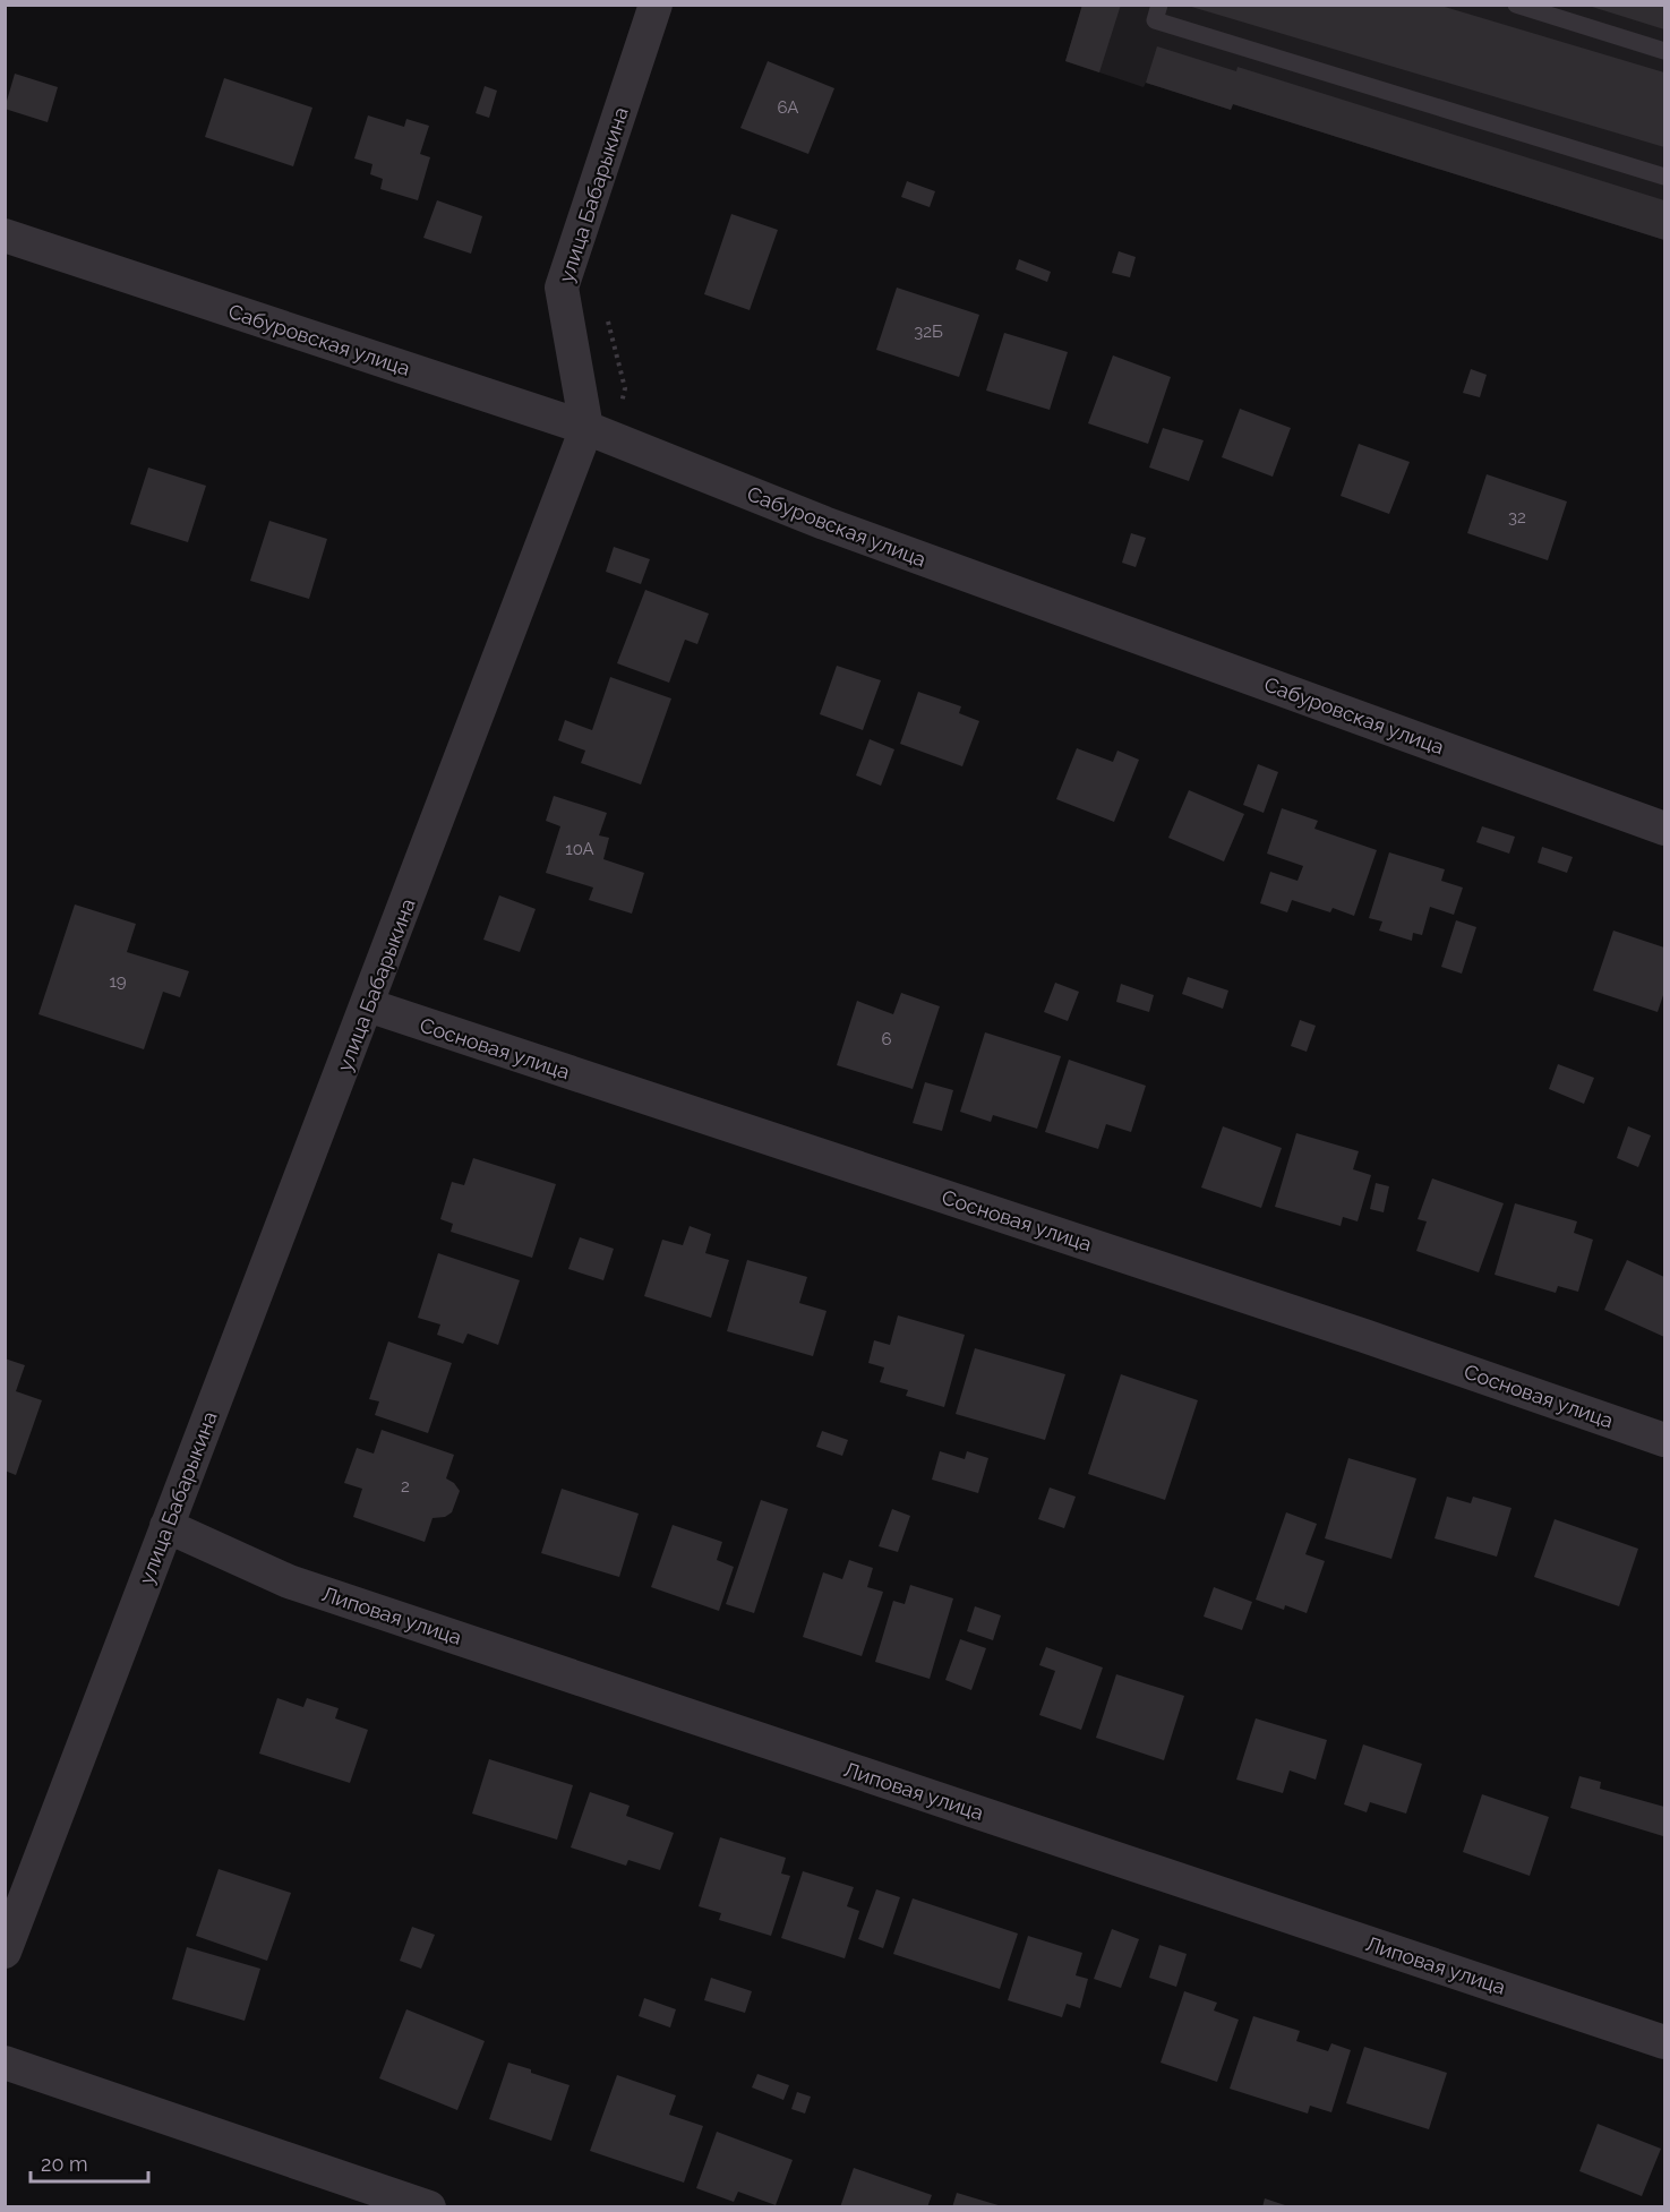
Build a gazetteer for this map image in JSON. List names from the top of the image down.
{
  "streets": {
    "street": [
      "улица Бабарыкина",
      "Сабуровская улица",
      "Сосновая улица",
      "Липовая улица"
    ]
  },
  "crossings": [
    ["улица Бабарыкина", "Сабуровская улица"],
    ["улица Бабарыкина", "Сосновая улица"],
    ["улица Бабарыкина", "Липовая улица"]
  ],
  "house_numbers": [
    "6А",
    "32Б",
    "32",
    "10А",
    "19",
    "6",
    "2"
  ],
  "scale_bar": "20 m"
}
